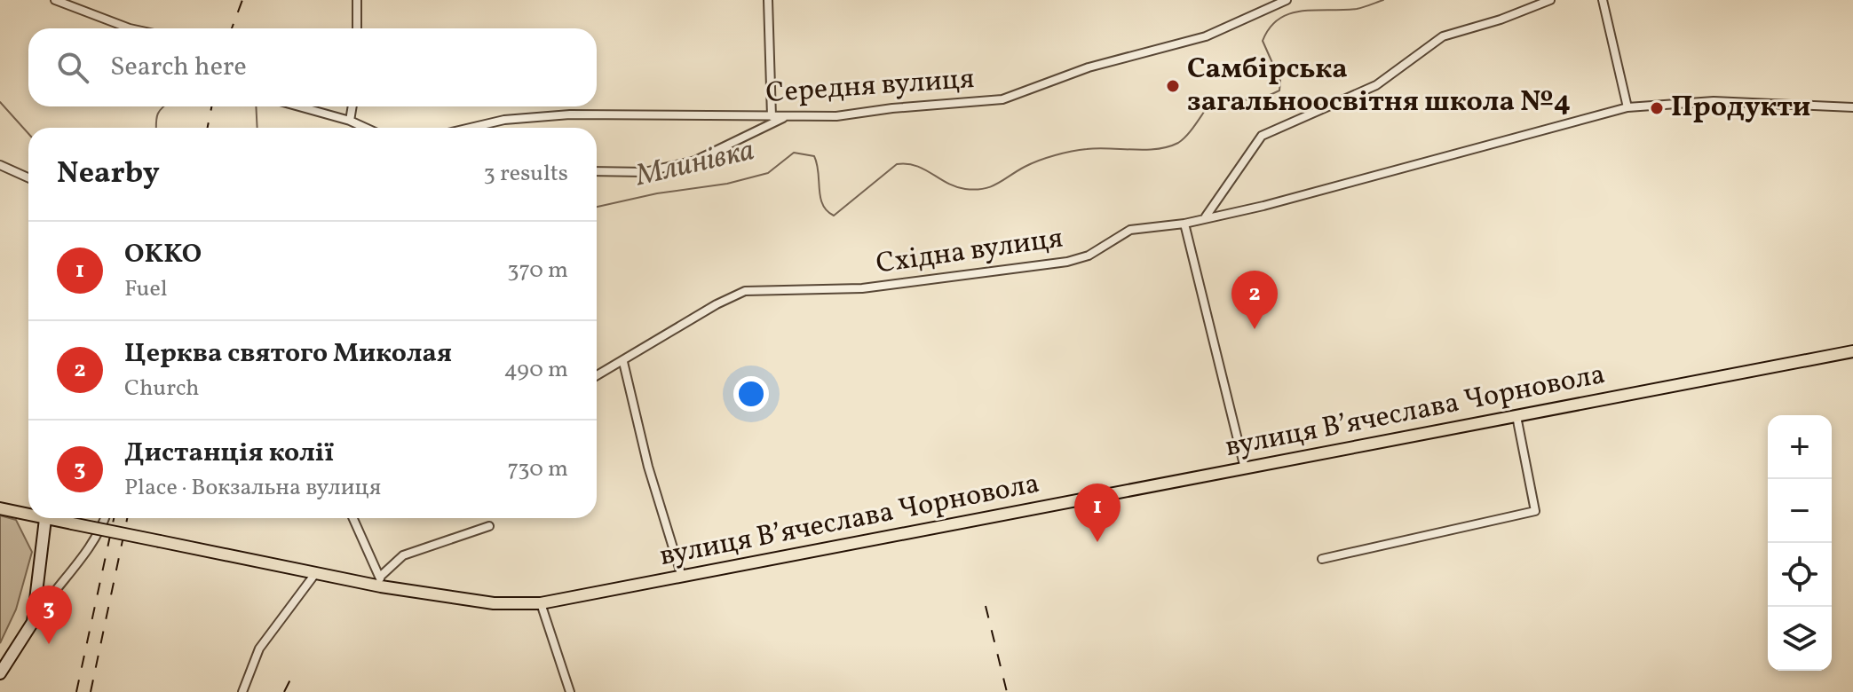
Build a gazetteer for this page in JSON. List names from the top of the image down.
{
  "streets": {
    "main road": ["вулиця Вʼячеслава Чорновола"],
    "street": ["Середня вулиця", "Східна вулиця"]
  },
  "water": ["Млинівка"],
  "places": ["Самбірська загальноосвітня школа №4", "Продукти"],
  "page": {
    "search": "Search here",
    "heading": ["Nearby", "3 results"],
    "list": [
      {
        "mark": "1",
        "name": "OKKO",
        "note": "Fuel",
        "value": "370 m"
      },
      {
        "mark": "2",
        "name": "Церква святого Миколая",
        "note": "Church",
        "value": "490 m"
      },
      {
        "mark": "3",
        "name": "Дистанція колії",
        "note": "Place · Вокзальна вулиця",
        "value": "730 m"
      }
    ],
    "pins": ["2", "1", "3"],
    "map_buttons": ["+", "−"]
  }
}
